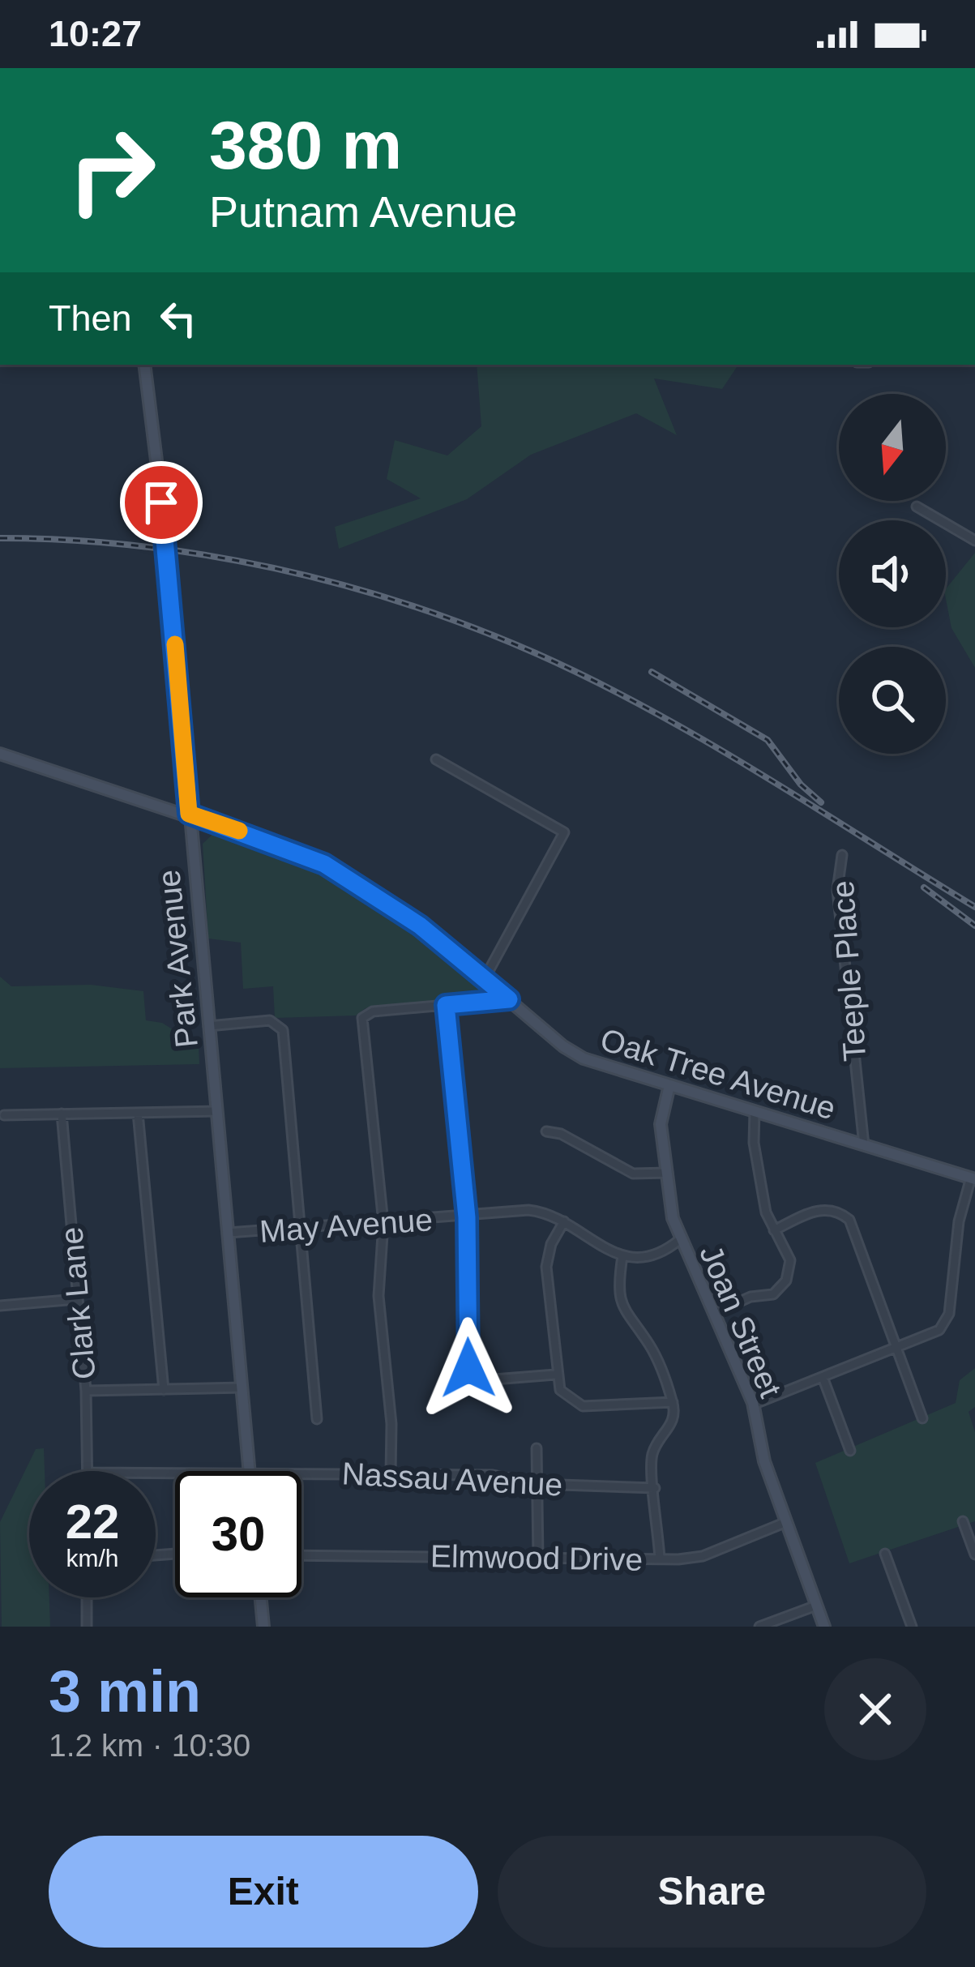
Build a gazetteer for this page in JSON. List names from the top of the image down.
{
  "streets": {
    "street": [
      "Park Avenue",
      "Teeple Place",
      "Oak Tree Avenue",
      "May Avenue",
      "Clark Lane",
      "Joan Street",
      "Nassau Avenue",
      "Elmwood Drive"
    ]
  },
  "crossings": [
    ["Park Avenue", "Oak Tree Avenue"],
    ["Park Avenue", "May Avenue"],
    ["Teeple Place", "Oak Tree Avenue"],
    ["Oak Tree Avenue", "Joan Street"],
    ["Joan Street", "Elmwood Drive"]
  ],
  "north": "bottom",
  "page": {
    "status": "10:27",
    "turn": ["380 m", "Putnam Avenue"],
    "then": "Then",
    "speed": "22 km/h",
    "limit": "30",
    "heading": ["3 min", "1.2 km · 10:30"],
    "buttons": ["Exit", "Share"]
  }
}
